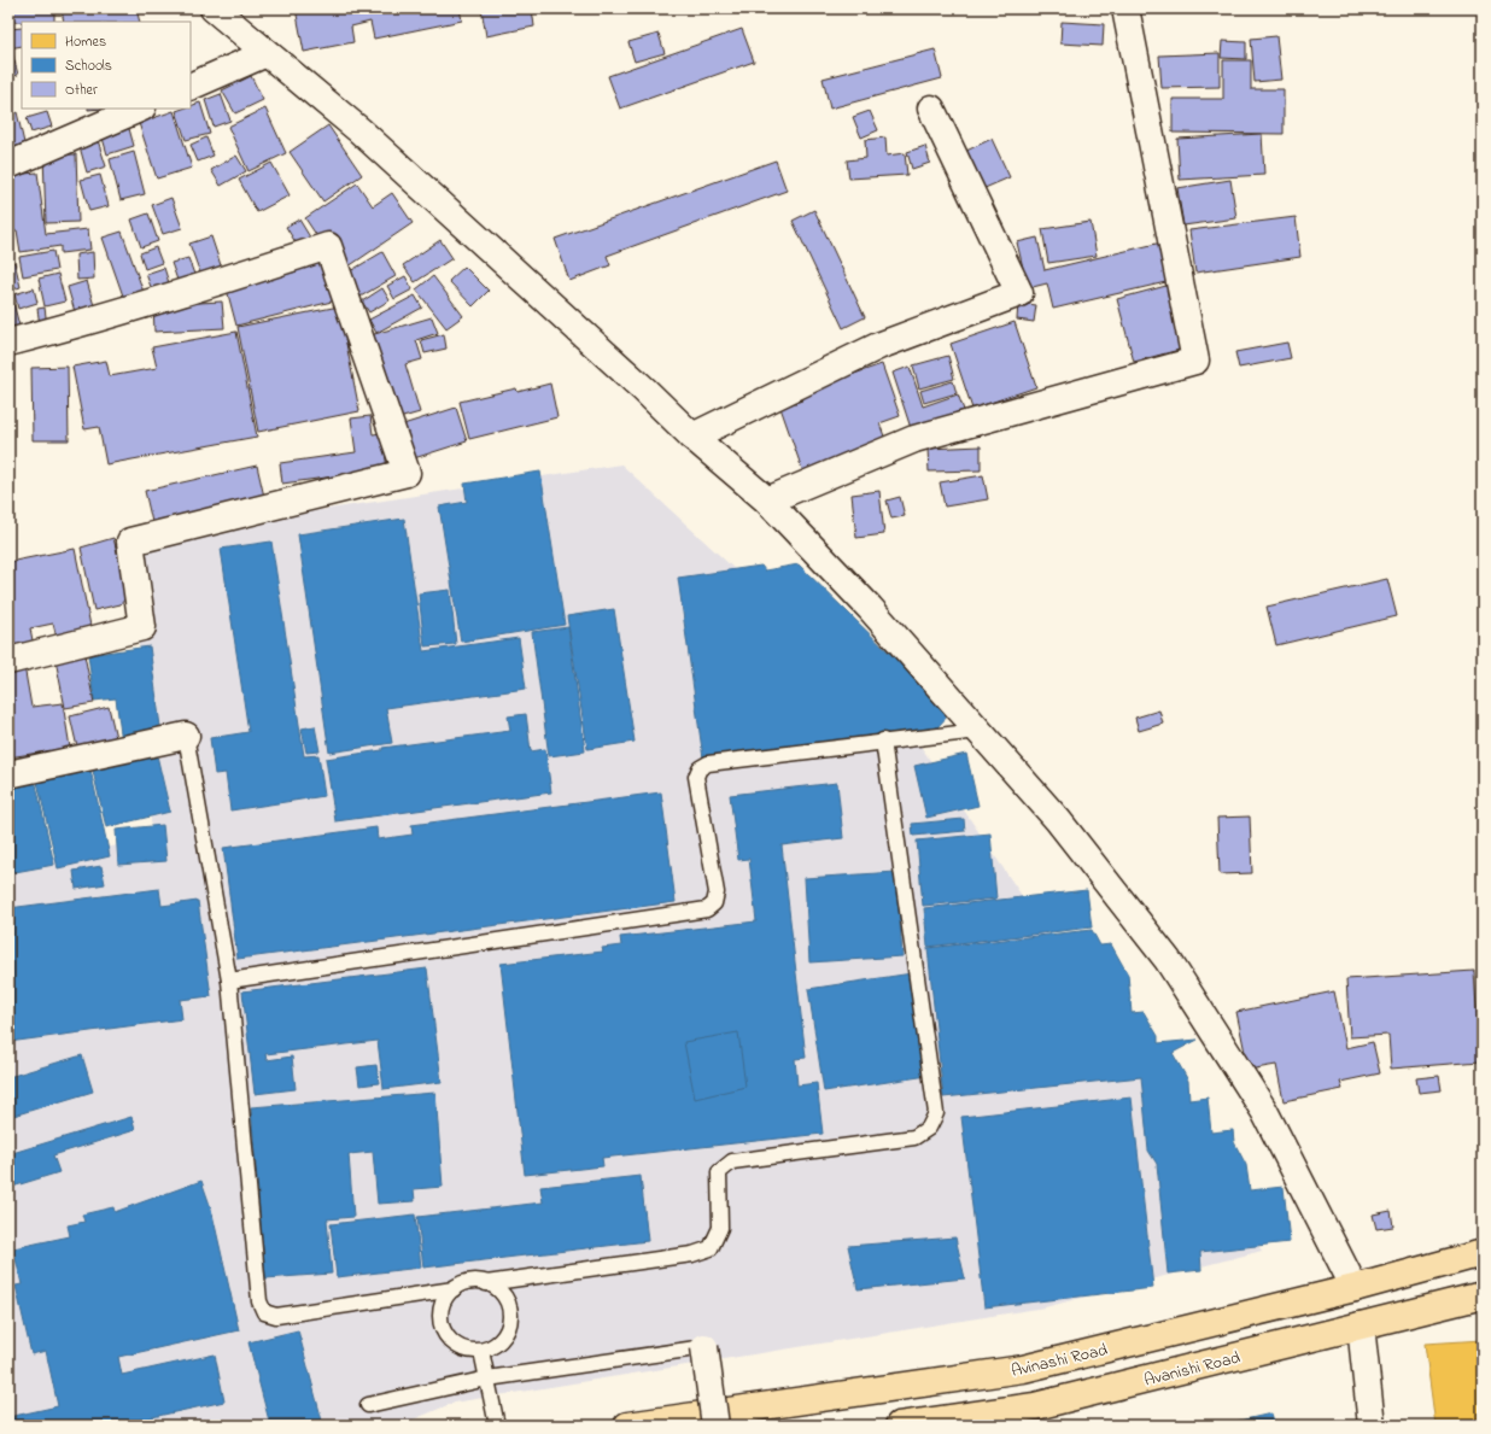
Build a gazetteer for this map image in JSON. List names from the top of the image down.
{
  "streets": {
    "main road": ["Avinashi Road", "Avanishi Road"]
  },
  "legend": ["Homes", "Schools", "Other"]
}
